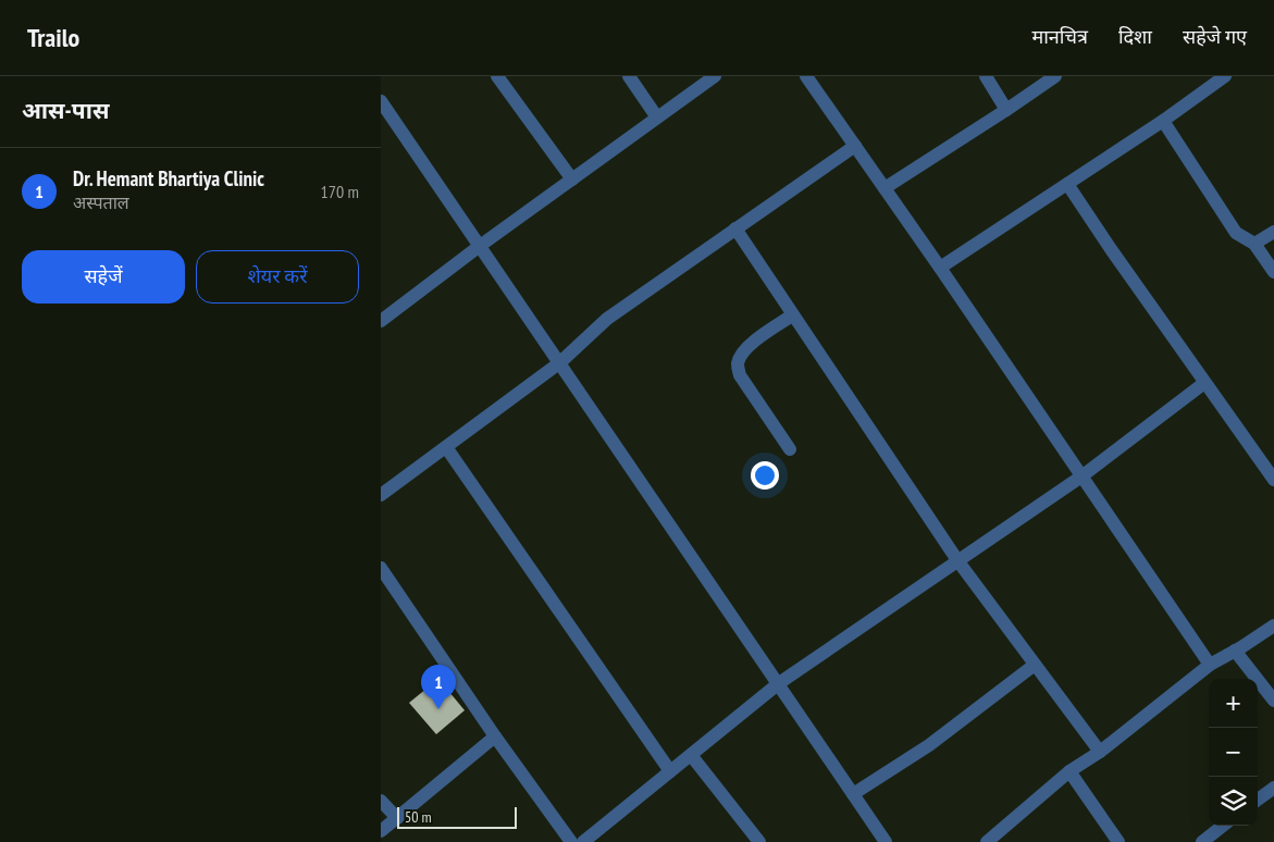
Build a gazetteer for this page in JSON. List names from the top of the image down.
{
  "scale_bar": "50 m",
  "page": {
    "header": "Trailo",
    "nav": ["मानचित्र", "दिशा", "सहेजे गए"],
    "heading": "आस-पास",
    "list": [
      {
        "mark": "1",
        "name": "Dr. Hemant Bhartiya Clinic",
        "note": "अस्पताल",
        "value": "170 m"
      }
    ],
    "buttons": ["सहेजें", "शेयर करें"],
    "pins": "1",
    "map_buttons": ["+", "−"],
    "scale": "50 m"
  }
}
